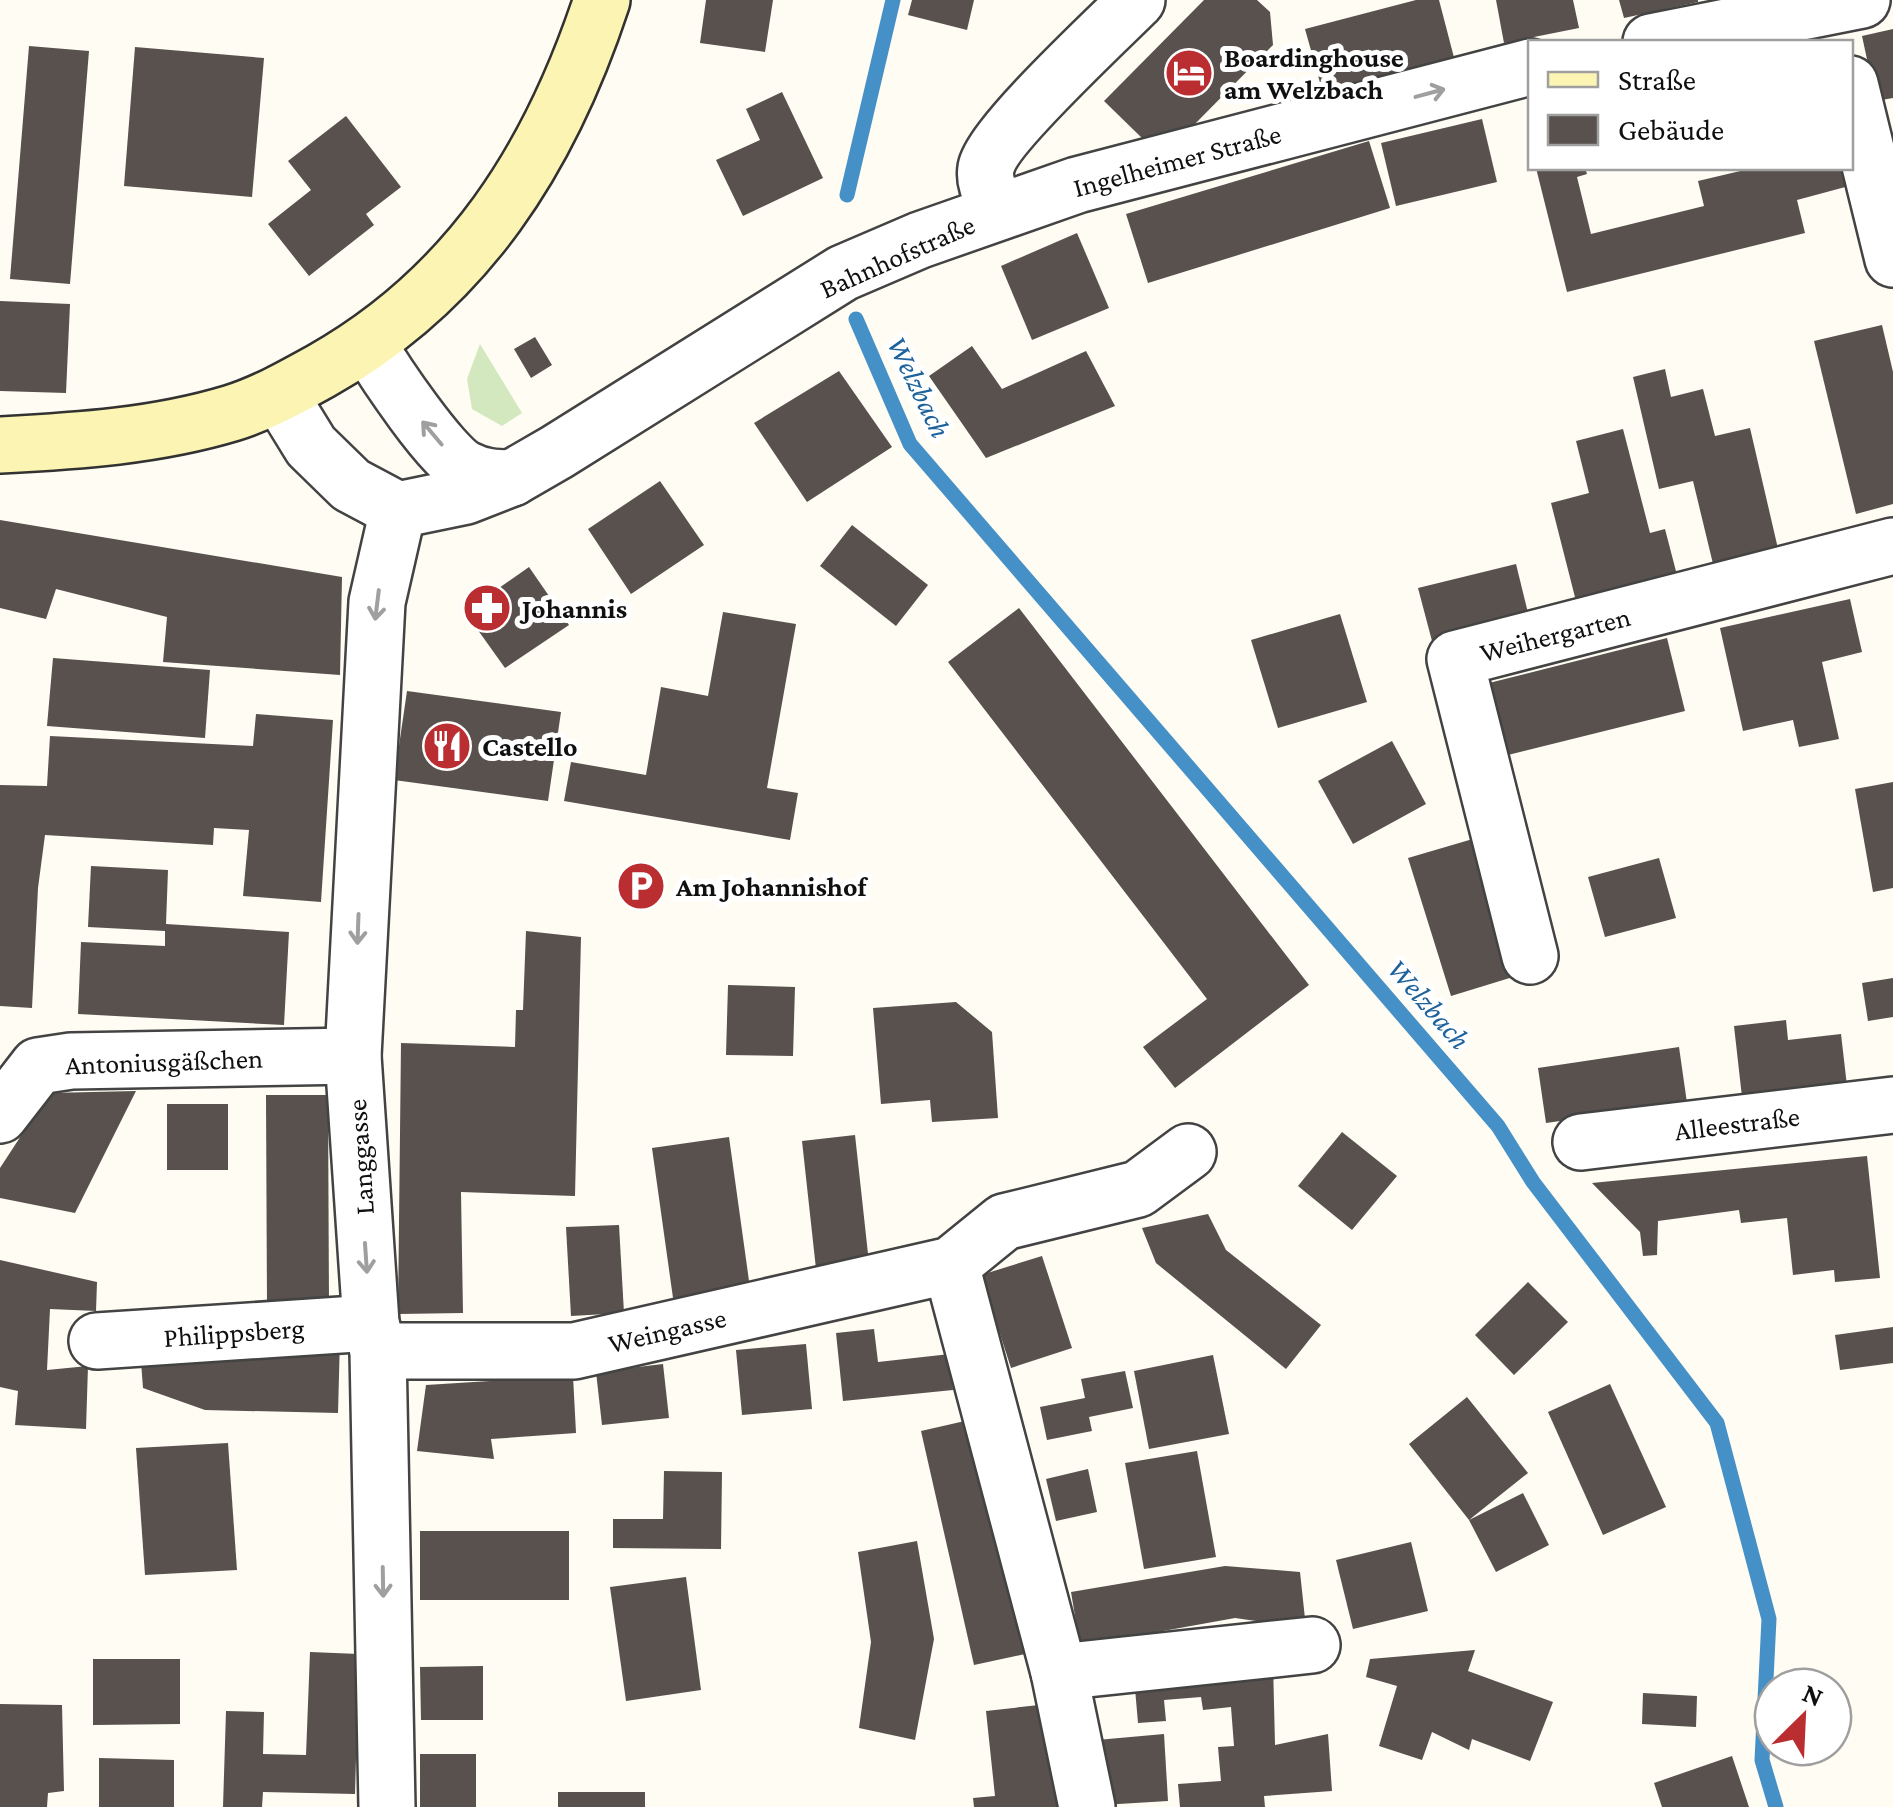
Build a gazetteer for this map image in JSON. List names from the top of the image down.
{
  "streets": {
    "street": [
      "Ingelheimer Straße",
      "Bahnhofstraße",
      "Weihergarten",
      "Antoniusgäßchen",
      "Alleestraße",
      "Langgasse",
      "Weingasse",
      "Philippsberg"
    ]
  },
  "crossings": [
    ["Ingelheimer Straße", "Bahnhofstraße"],
    ["Bahnhofstraße", "Langgasse"],
    ["Antoniusgäßchen", "Langgasse"],
    ["Langgasse", "Weingasse"],
    ["Langgasse", "Philippsberg"],
    ["Weingasse", "Philippsberg"]
  ],
  "one_way": ["Ingelheimer Straße", "Langgasse"],
  "water": ["Welzbach"],
  "places": {
    "hotel": ["Boardinghouse am Welzbach"],
    "pharmacy": ["Johannis"],
    "restaurant": ["Castello"],
    "parking": ["Am Johannishof"]
  },
  "legend": ["Straße", "Gebäude"],
  "north": "top right"
}
